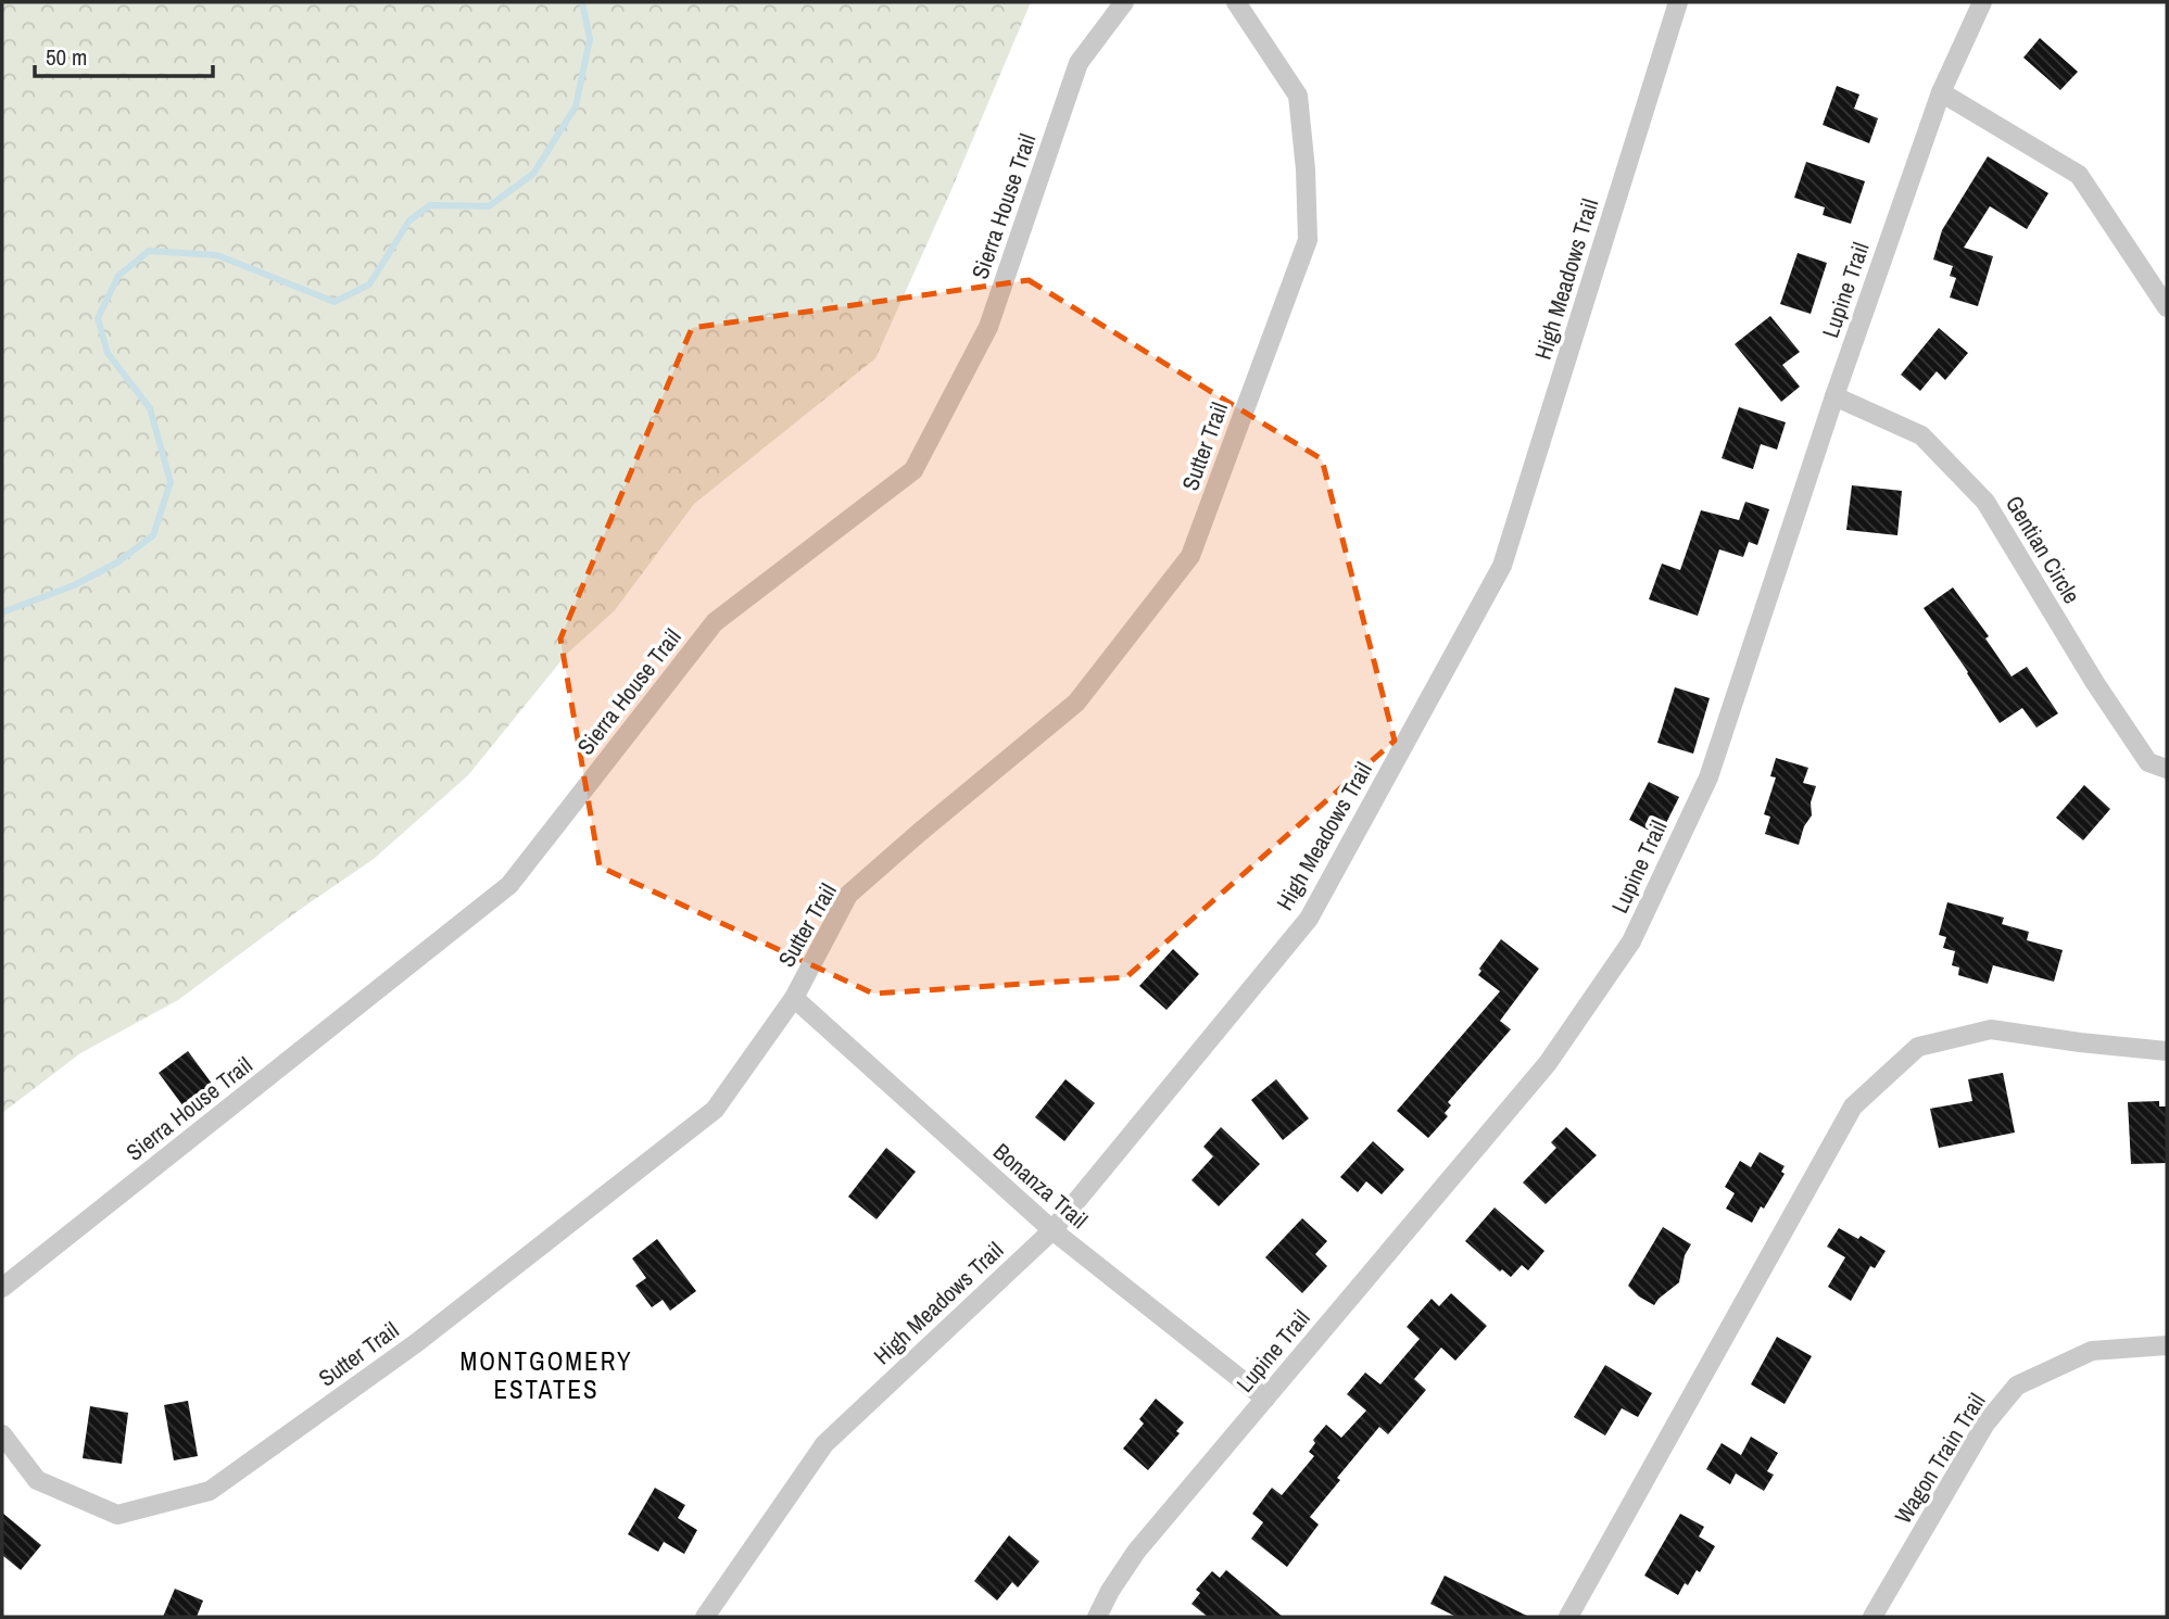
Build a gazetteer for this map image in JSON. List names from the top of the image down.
{
  "streets": {
    "street": [
      "Sierra House Trail",
      "High Meadows Trail",
      "Lupine Trail",
      "Sutter Trail",
      "Gentian Circle",
      "Bonanza Trail",
      "Wagon Train Trail"
    ]
  },
  "crossings": [
    ["High Meadows Trail", "Bonanza Trail"],
    ["Lupine Trail", "Gentian Circle"],
    ["Lupine Trail", "Bonanza Trail"],
    ["Sutter Trail", "Bonanza Trail"]
  ],
  "districts": ["MONTGOMERY ESTATES"],
  "scale_bar": "50 m"
}
